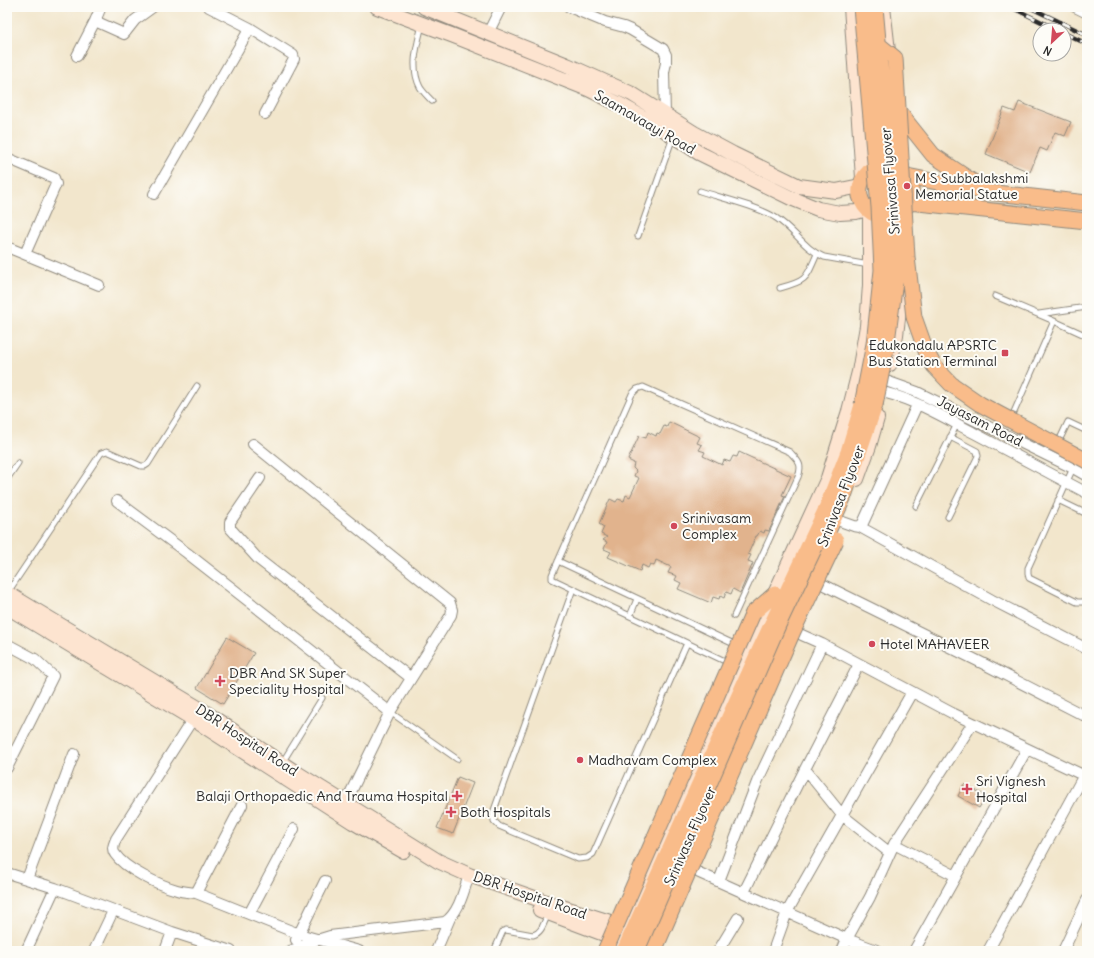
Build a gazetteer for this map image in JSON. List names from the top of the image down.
{
  "streets": {
    "main road": ["Srinivasa Flyover"],
    "street": ["Saamavaayi Road", "Jayasam Road", "DBR Hospital Road"]
  },
  "crossings": [
    ["Srinivasa Flyover", "DBR Hospital Road"]
  ],
  "places": {
    "other": [
      "M S Subbalakshmi Memorial Statue",
      "Srinivasam Complex",
      "Hotel MAHAVEER",
      "Madhavam Complex"
    ],
    "transit": ["Edukondalu APSRTC Bus Station Terminal"],
    "health": [
      "DBR And SK Super Speciality Hospital",
      "Sri Vignesh Hospital",
      "Balaji Orthopaedic And Trauma Hospital",
      "Both Hospitals"
    ]
  },
  "north": "bottom left"
}
